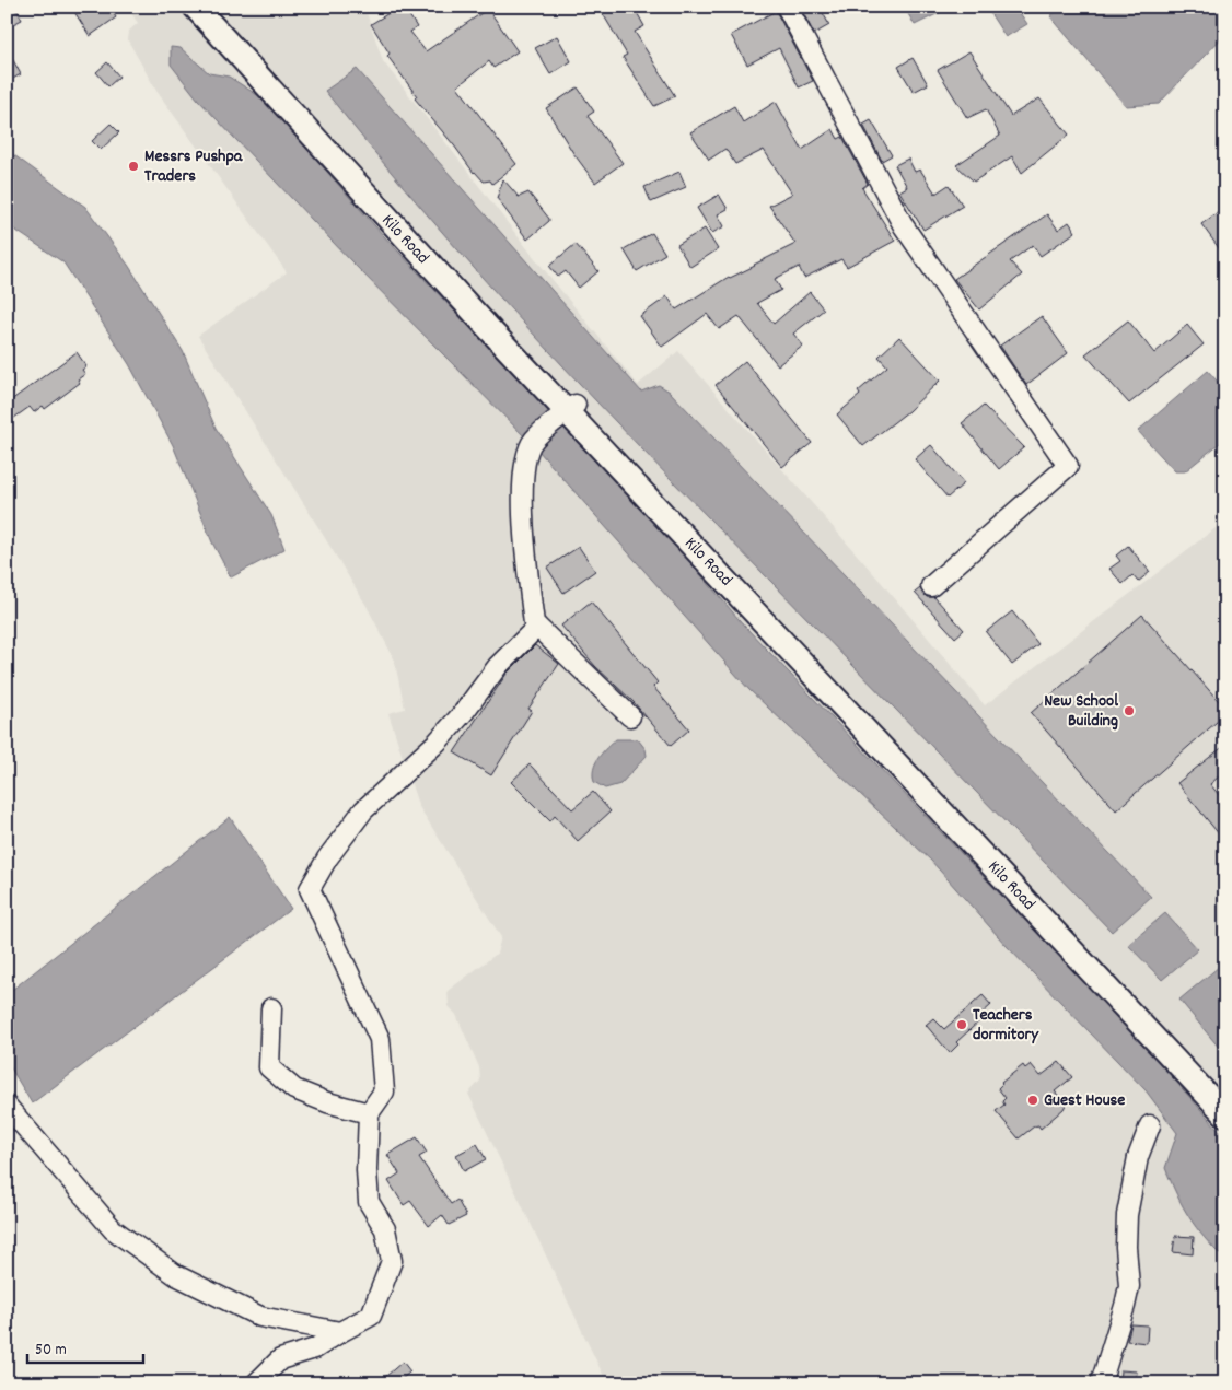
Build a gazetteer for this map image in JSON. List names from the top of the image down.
{
  "streets": {
    "street": ["Kilo Road"]
  },
  "places": [
    "Messrs Pushpa Traders",
    "New School Building",
    "Teachers dormitory",
    "Guest House"
  ],
  "scale_bar": "50 m"
}
